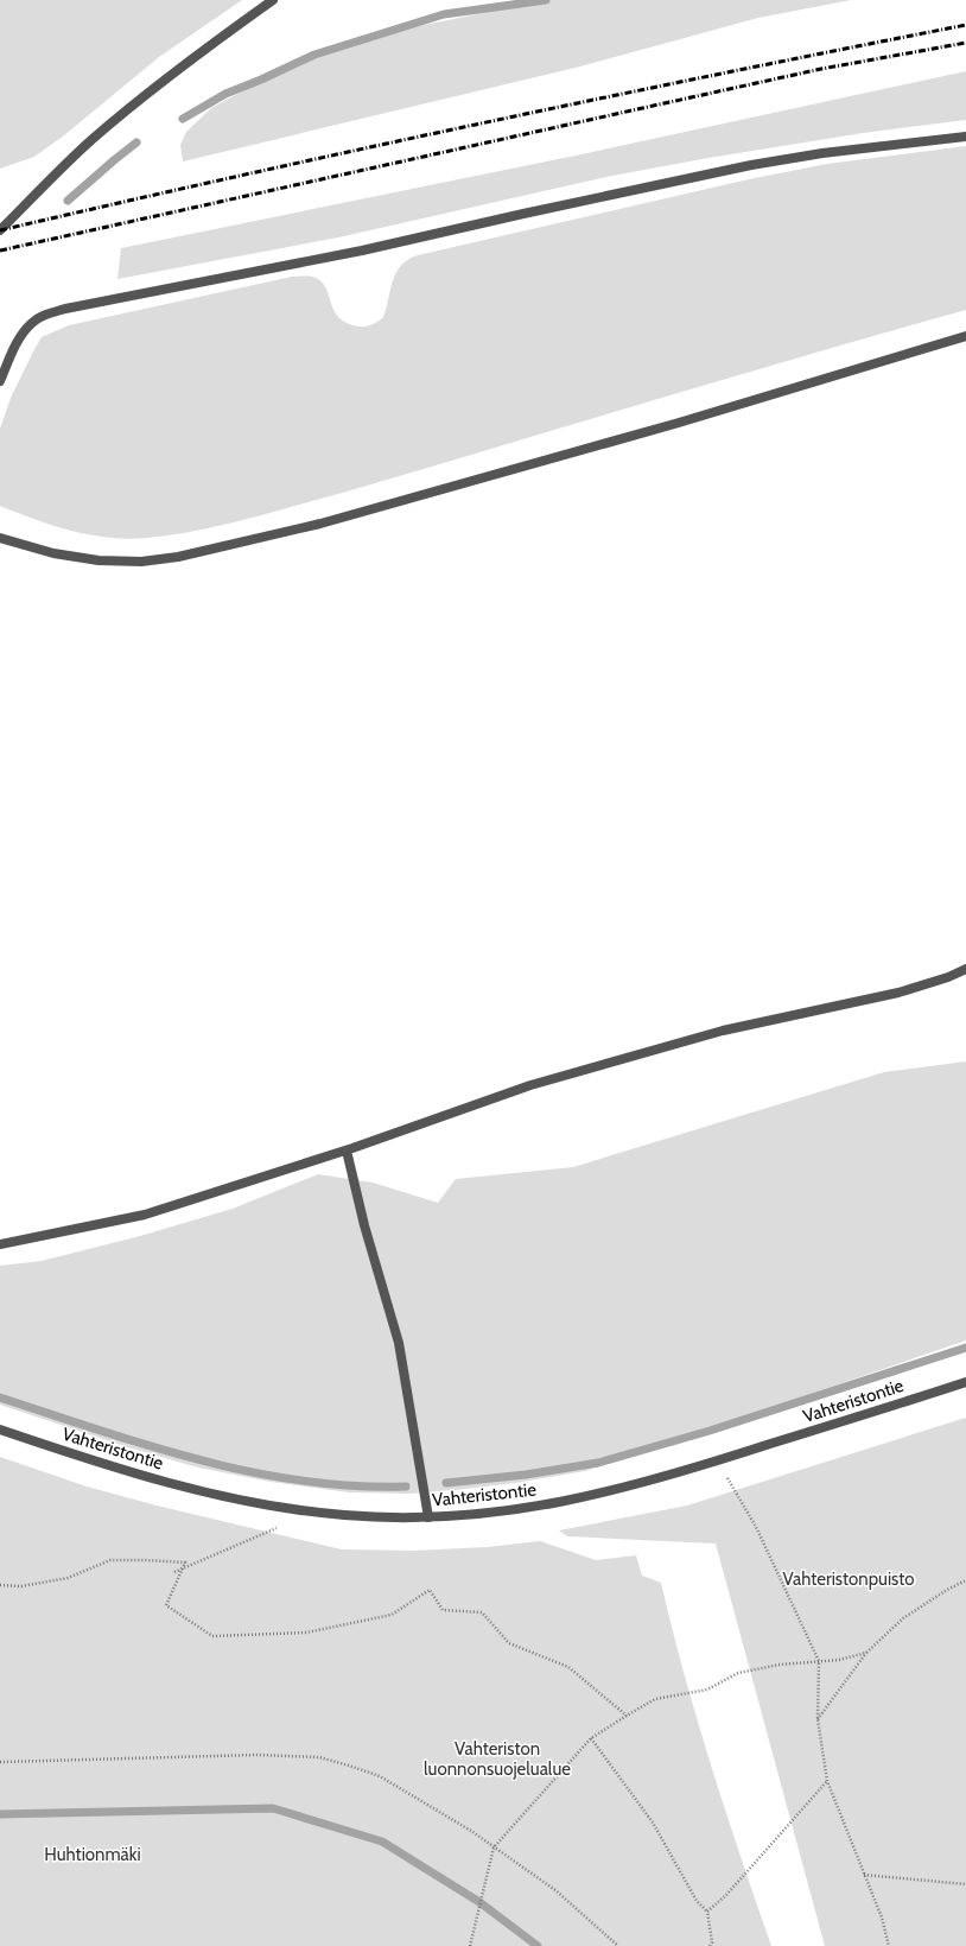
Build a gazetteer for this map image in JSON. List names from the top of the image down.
{
  "streets": {
    "street": ["Vahteristontie"]
  },
  "parks": ["Vahteristonpuisto", "Vahteriston luonnonsuojelualue", "Huhtionmäki"]
}
